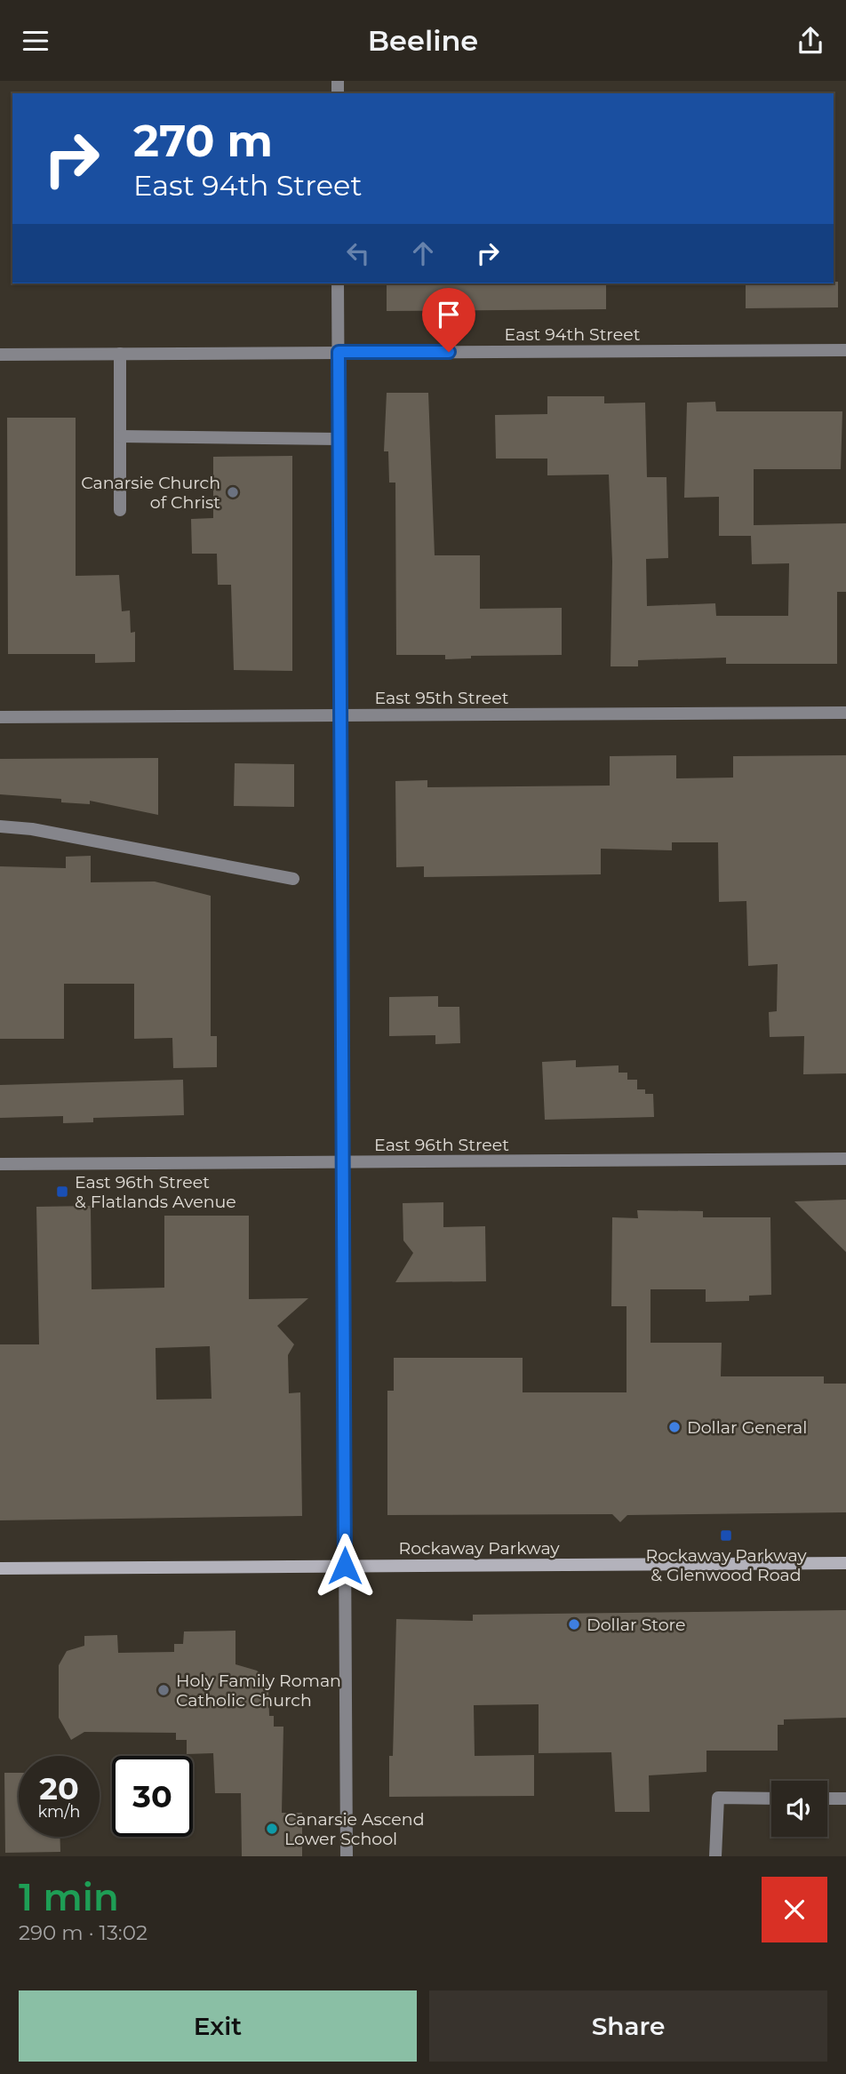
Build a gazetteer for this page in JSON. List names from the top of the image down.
{
  "streets": {
    "street": [
      "East 94th Street",
      "East 95th Street",
      "East 96th Street",
      "Rockaway Parkway"
    ]
  },
  "places": {
    "other": [
      "Canarsie Church of Christ",
      "Dollar General",
      "Dollar Store",
      "Holy Family Roman Catholic Church",
      "Canarsie Ascend Lower School"
    ],
    "transit": ["East 96th Street & Flatlands Avenue", "Rockaway Parkway & Glenwood Road"]
  },
  "page": {
    "header": "Beeline",
    "turn": ["270 m", "East 94th Street"],
    "speed": "20 km/h",
    "limit": "30",
    "heading": ["1 min", "290 m · 13:02"],
    "buttons": ["Exit", "Share"]
  }
}
